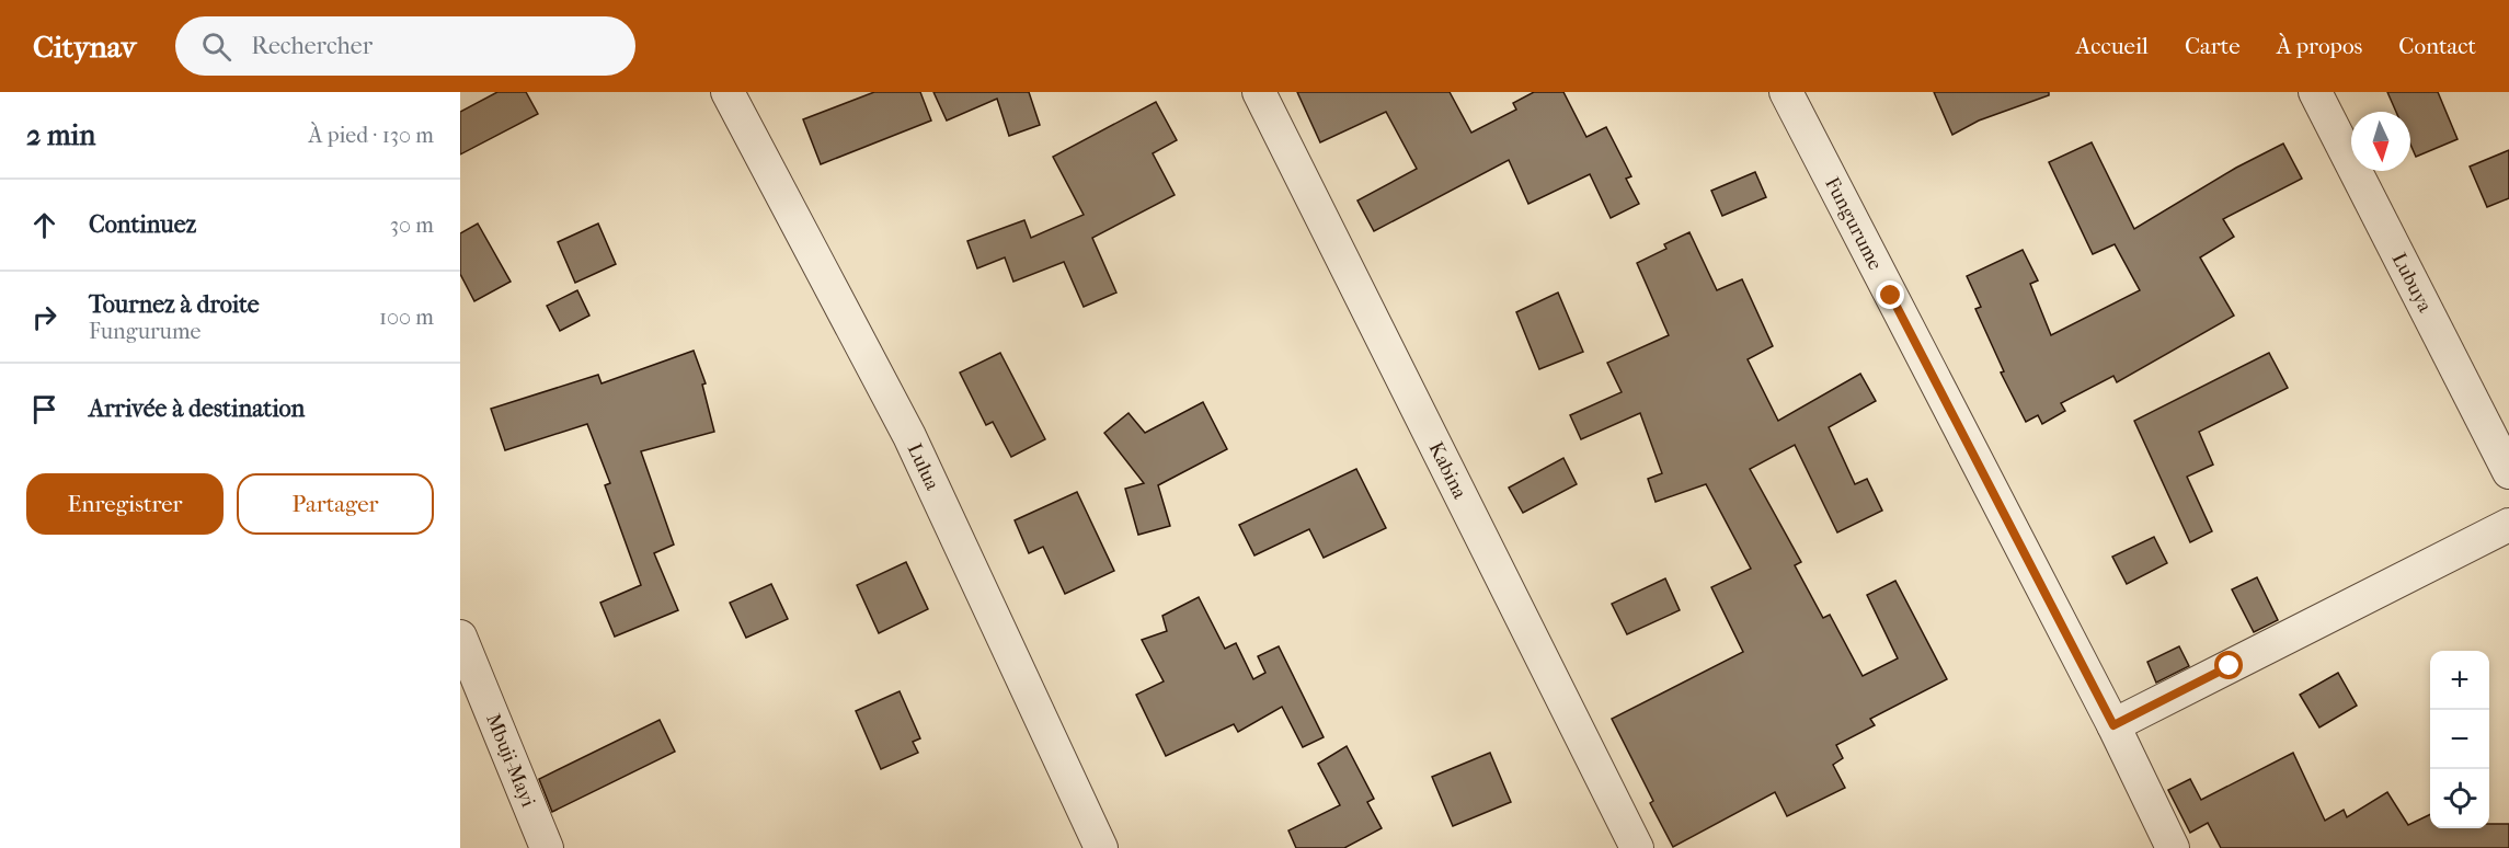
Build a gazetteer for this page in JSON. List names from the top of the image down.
{
  "streets": {
    "street": [
      "Fungurume",
      "Lubuya",
      "Lulua",
      "Kabina",
      "Mbuji-Mayi"
    ]
  },
  "north": "bottom",
  "page": {
    "header": "Citynav",
    "search": "Rechercher",
    "nav": [
      "Accueil",
      "Carte",
      "À propos",
      "Contact"
    ],
    "heading": ["2 min", "À pied · 130 m"],
    "list": [
      ["Continuez", "30 m"],
      ["Tournez à droite", "Fungurume", "100 m"],
      "Arrivée à destination"
    ],
    "buttons": ["Enregistrer", "Partager"],
    "map_buttons": ["+", "−"]
  }
}
